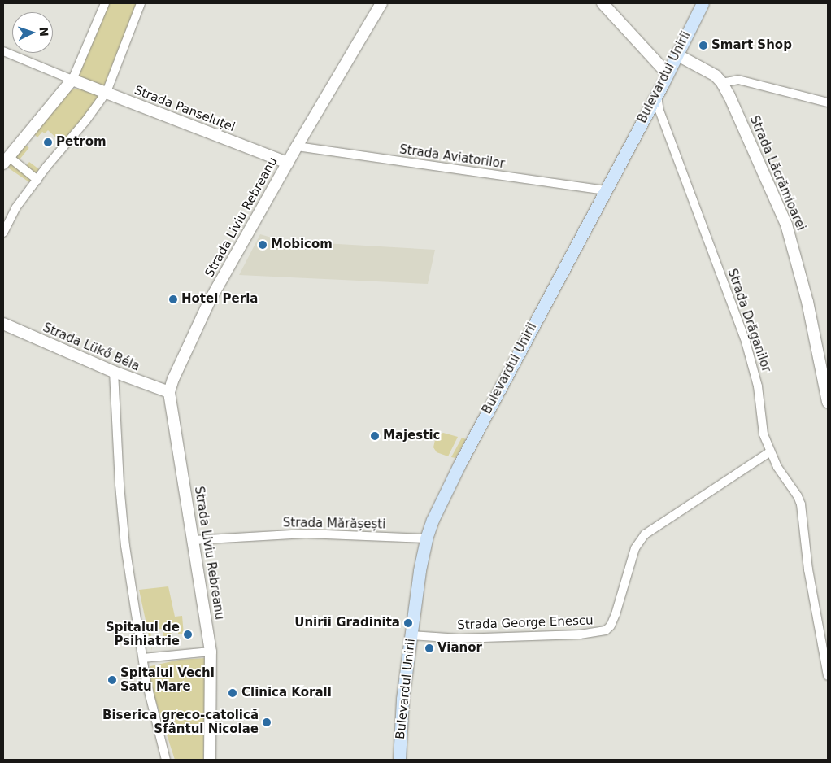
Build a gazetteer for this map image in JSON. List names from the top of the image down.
{
  "streets": {
    "main road": [
      "Bulevardul Unirii",
      "Strada Panseluței",
      "Strada Lăcrămioarei",
      "Strada Liviu Rebreanu",
      "Strada Lükő Béla"
    ],
    "street": [
      "Strada Aviatorilor",
      "Strada Drăganilor",
      "Strada Mărășești",
      "Strada George Enescu"
    ]
  },
  "crossings": [
    ["Bulevardul Unirii", "Strada Aviatorilor"],
    ["Bulevardul Unirii", "Strada Lăcrămioarei"],
    ["Bulevardul Unirii", "Strada Drăganilor"],
    ["Bulevardul Unirii", "Strada Mărășești"],
    ["Bulevardul Unirii", "Strada George Enescu"],
    ["Strada Panseluței", "Strada Liviu Rebreanu"],
    ["Strada Aviatorilor", "Strada Liviu Rebreanu"],
    ["Strada Liviu Rebreanu", "Strada Lükő Béla"],
    ["Strada Liviu Rebreanu", "Strada Mărășești"],
    ["Strada Drăganilor", "Strada George Enescu"]
  ],
  "places": [
    "Smart Shop",
    "Petrom",
    "Mobicom",
    "Hotel Perla",
    "Majestic",
    "Unirii Gradinita",
    "Spitalul de Psihiatrie",
    "Vianor",
    "Spitalul Vechi Satu Mare",
    "Clinica Korall",
    "Biserica greco-catolică Sfântul Nicolae"
  ],
  "north": "right"
}
